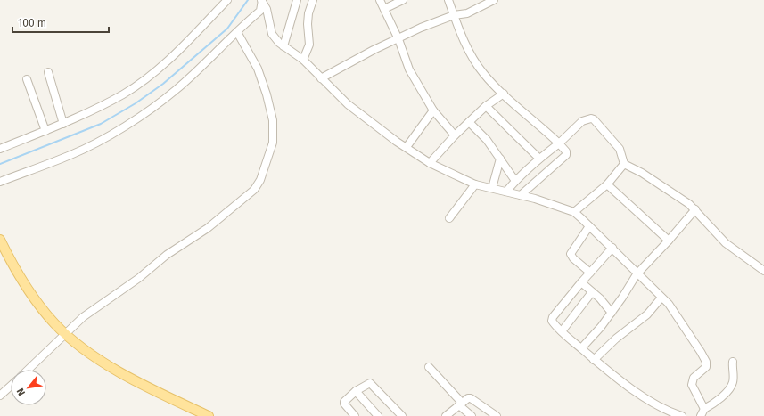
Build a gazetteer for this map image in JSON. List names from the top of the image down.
{
  "scale_bar": "100 m",
  "north": "bottom left"
}
